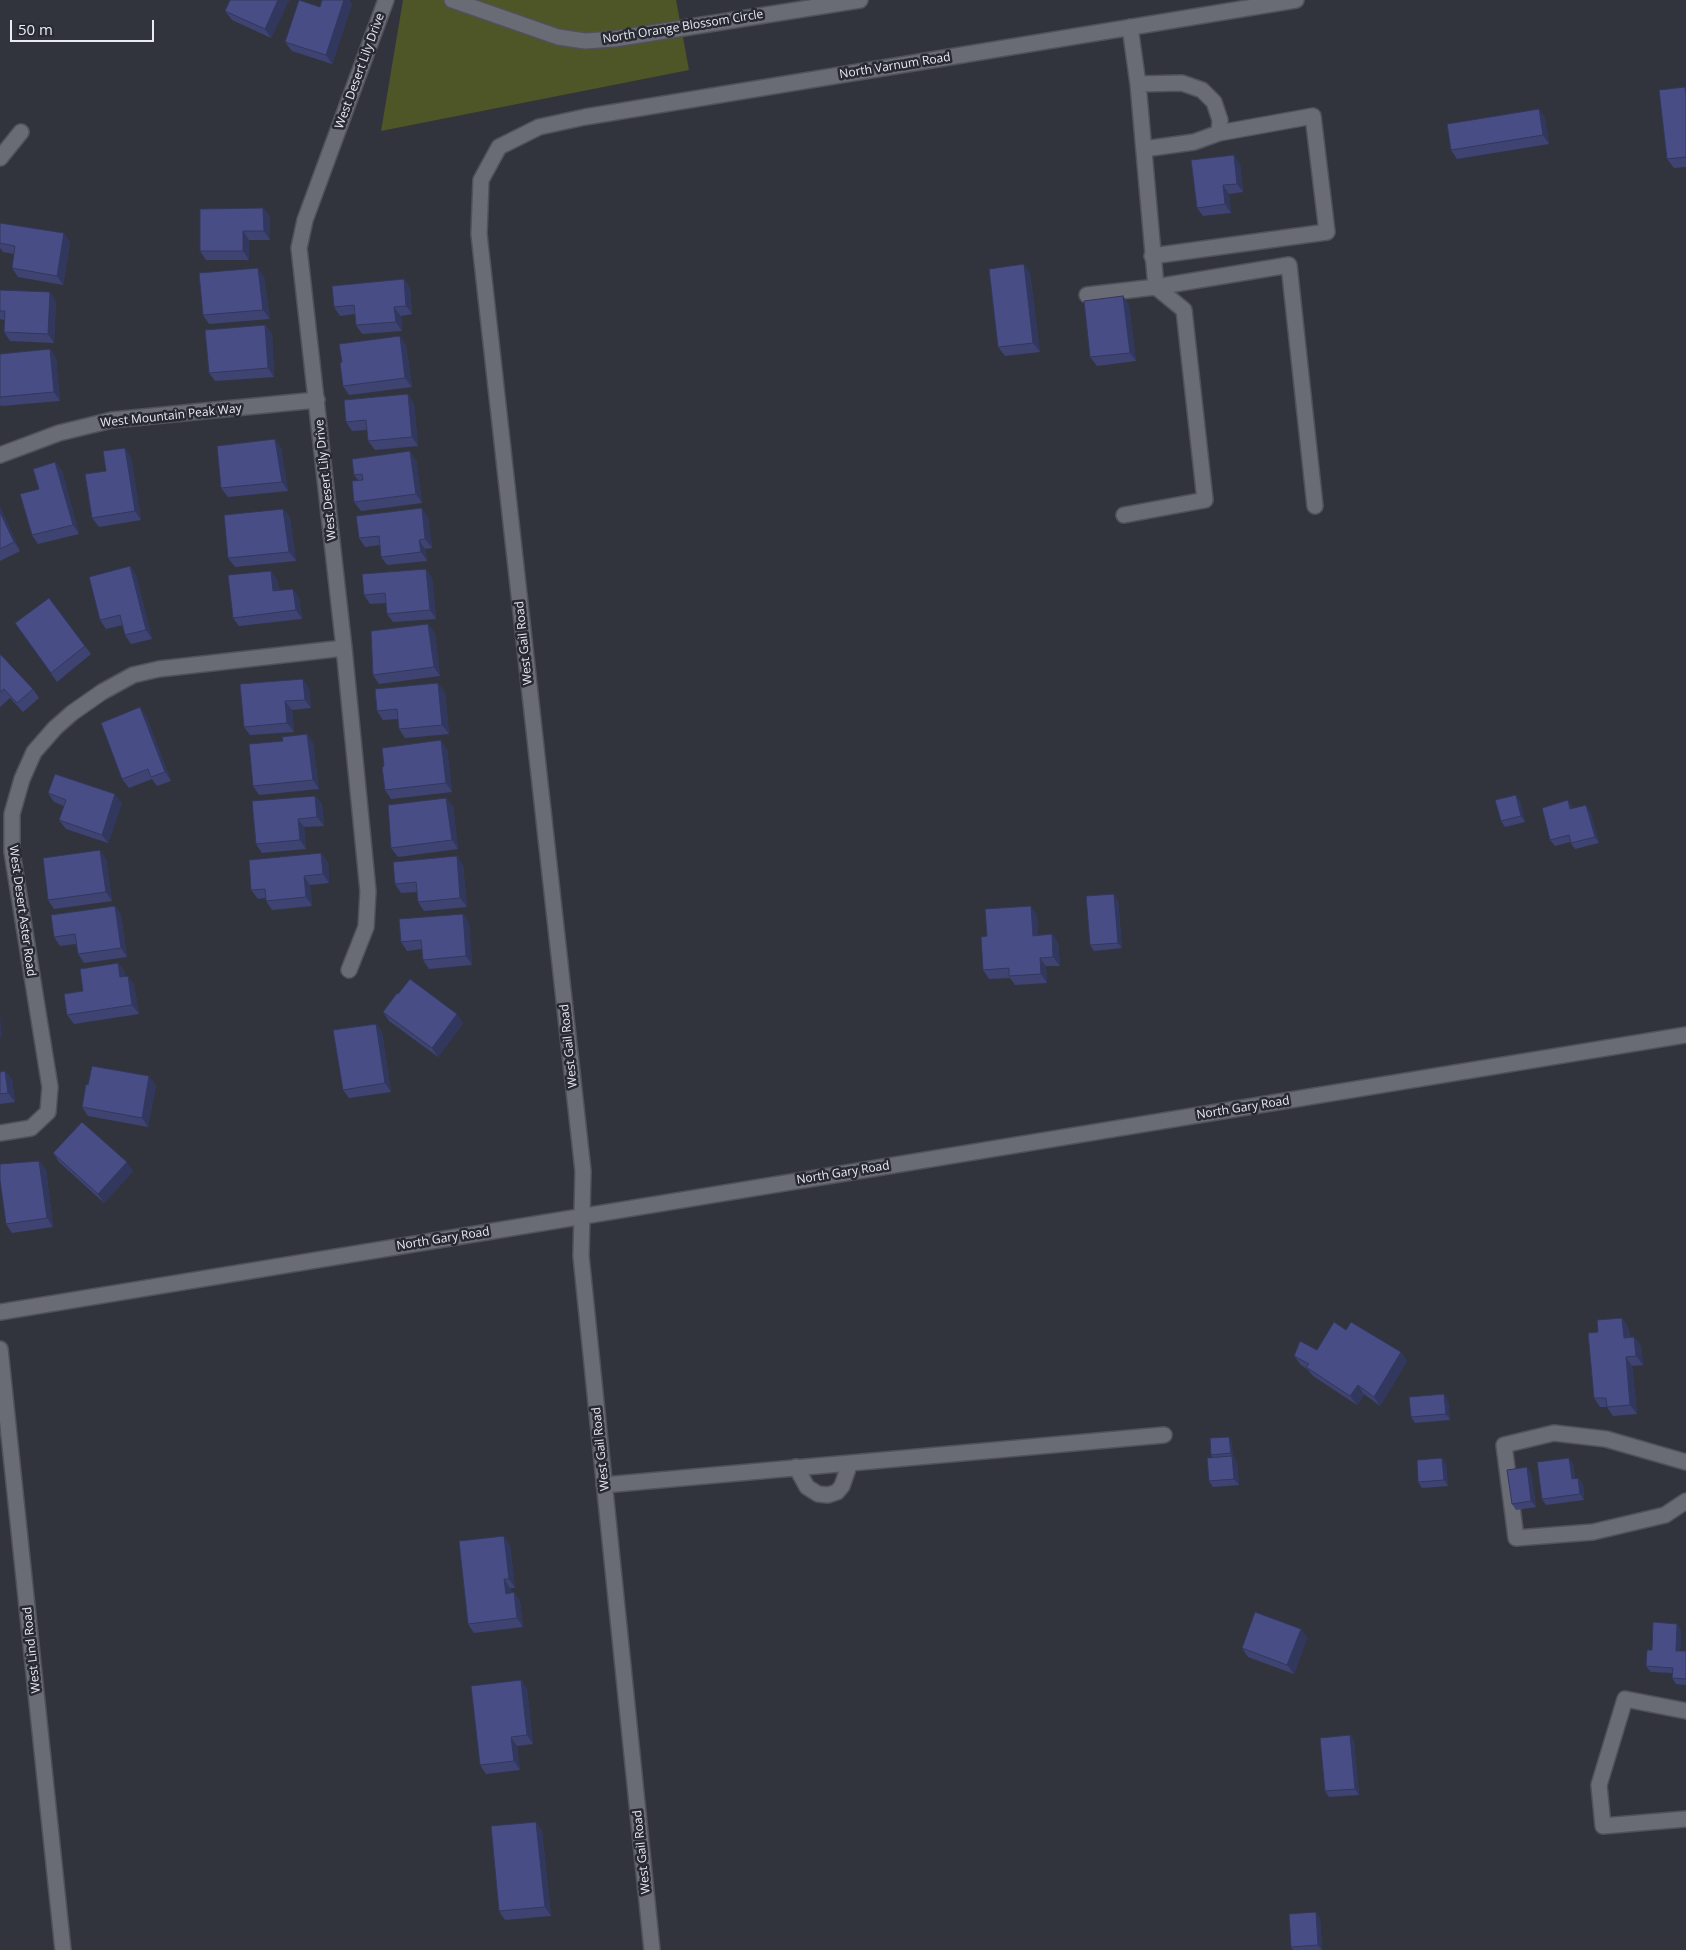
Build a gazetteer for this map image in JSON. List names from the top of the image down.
{
  "streets": {
    "street": [
      "North Orange Blossom Circle",
      "North Varnum Road",
      "West Desert Lily Drive",
      "West Mountain Peak Way",
      "West Gail Road",
      "West Desert Aster Road",
      "North Gary Road",
      "West Lind Road"
    ]
  },
  "crossings": [
    ["North Varnum Road", "West Gail Road"],
    ["West Desert Lily Drive", "West Mountain Peak Way"],
    ["West Desert Lily Drive", "West Desert Aster Road"],
    ["West Gail Road", "North Gary Road"]
  ],
  "scale_bar": "50 m"
}
